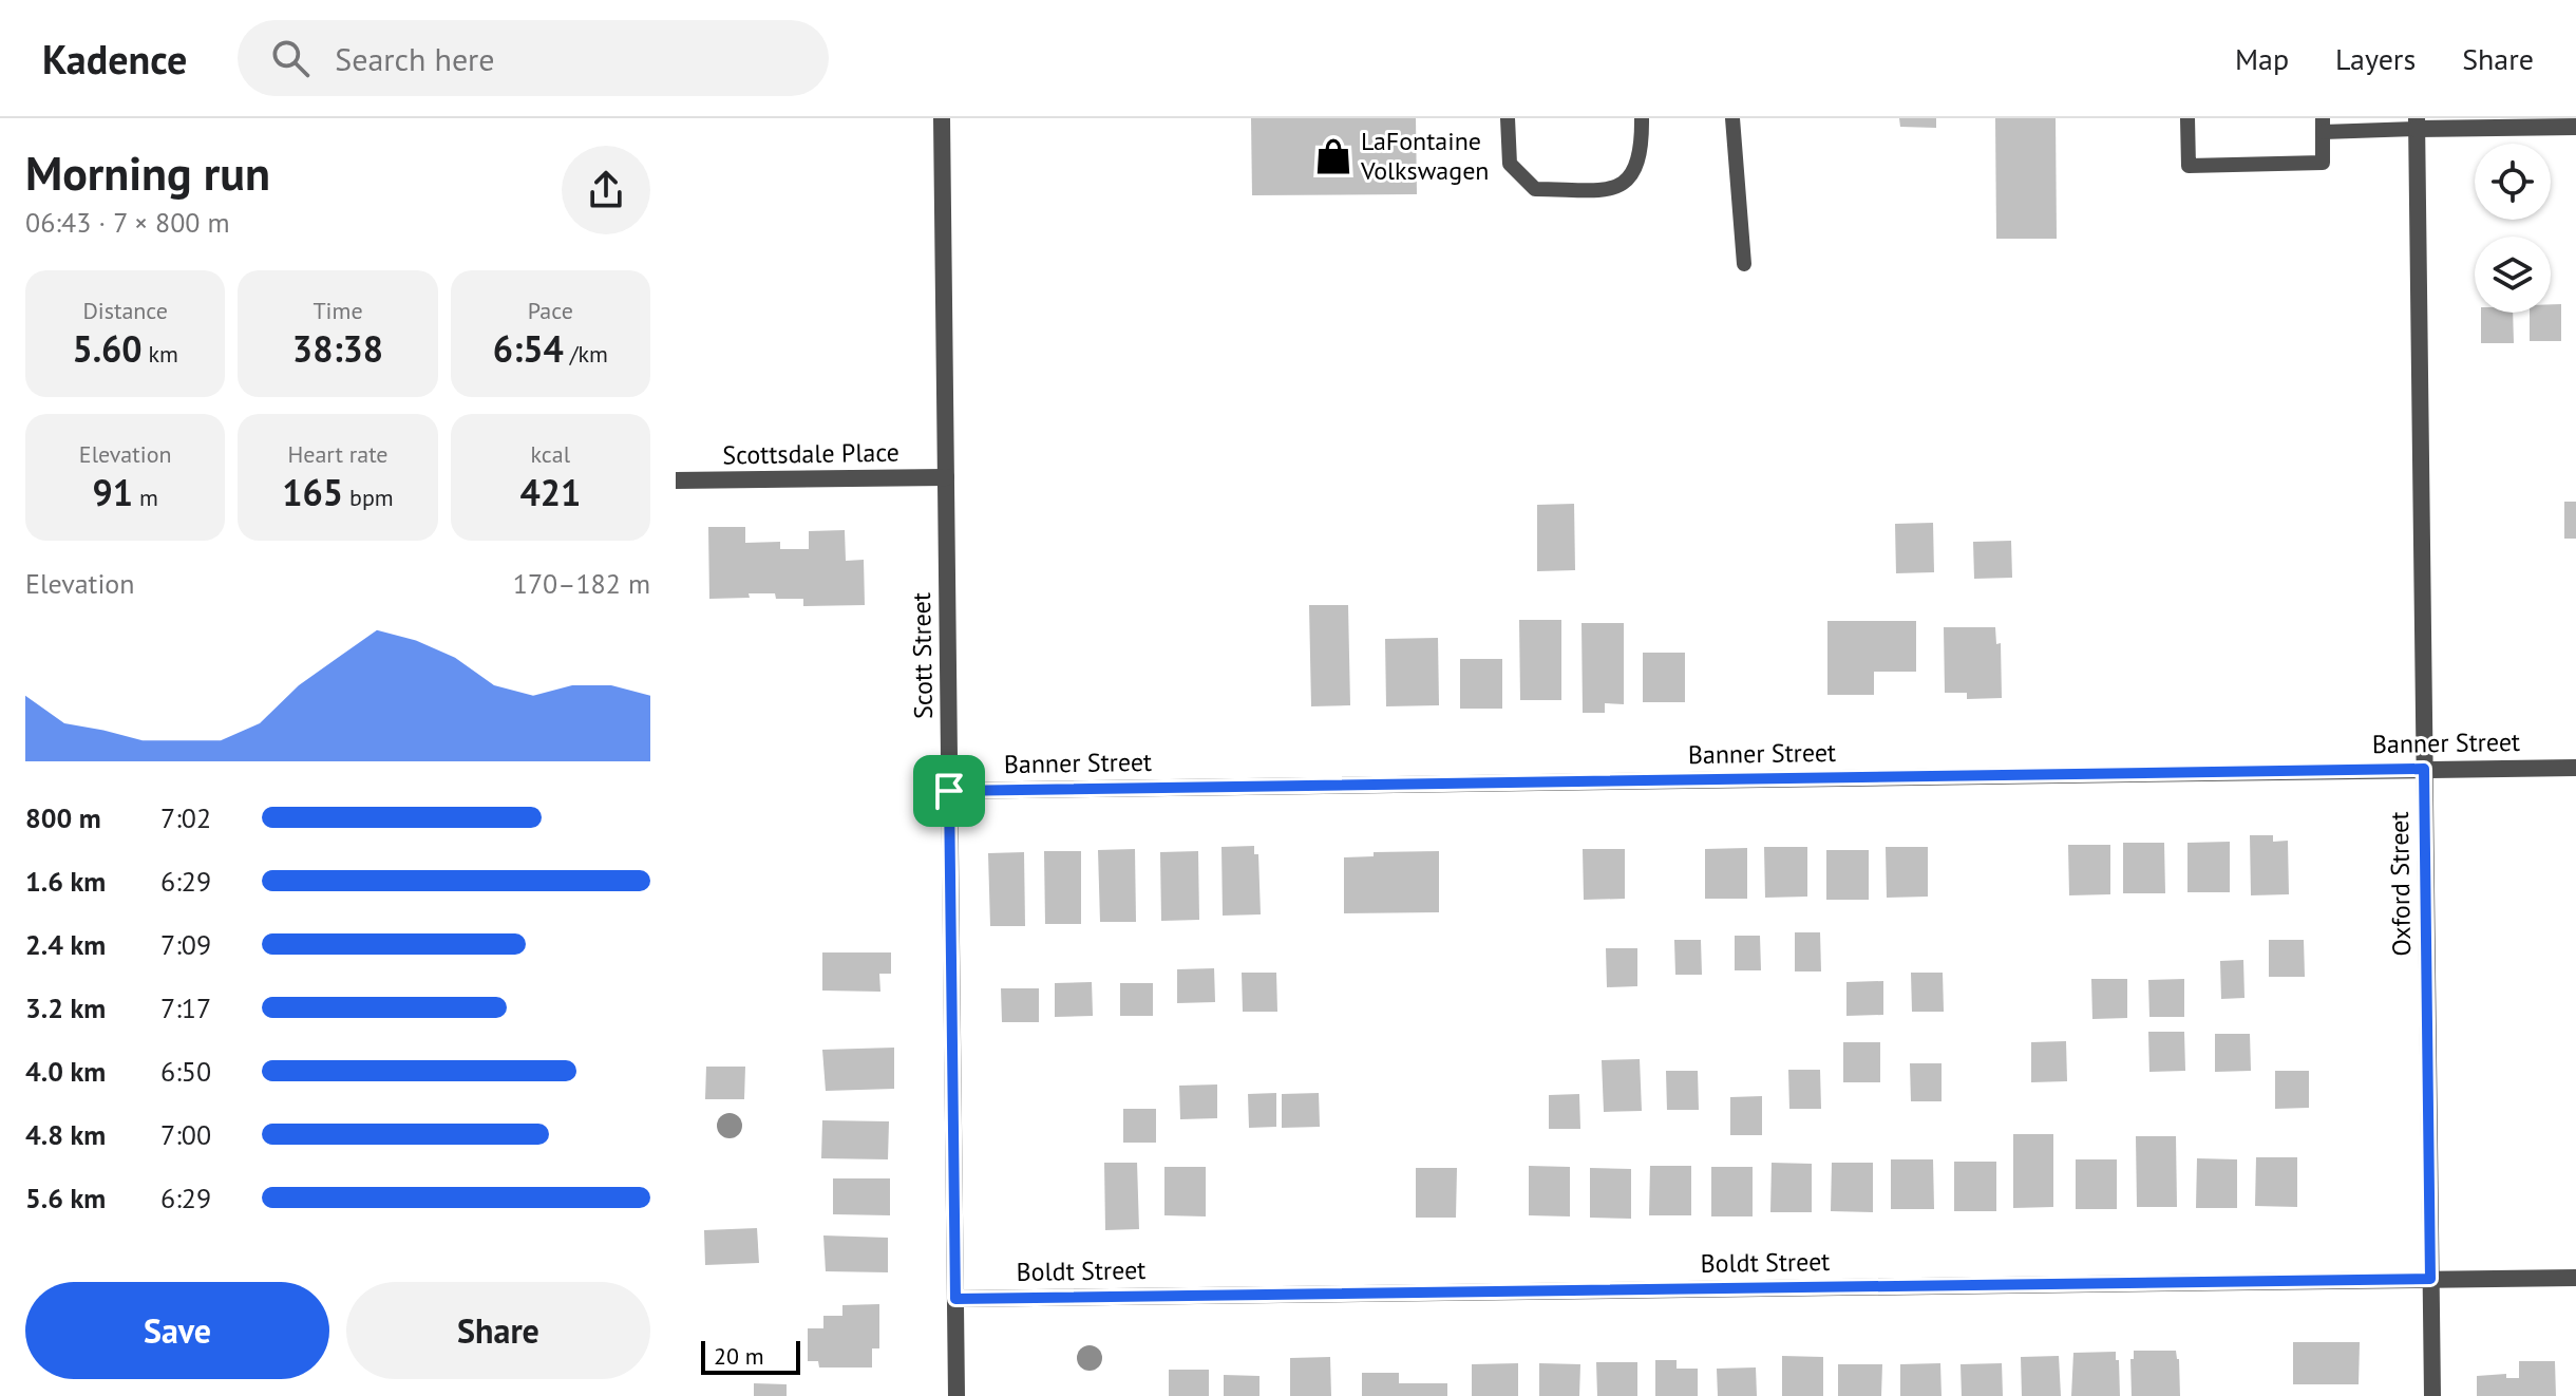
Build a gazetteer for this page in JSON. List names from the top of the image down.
{
  "streets": {
    "street": [
      "Scottsdale Place",
      "Scott Street",
      "Banner Street",
      "Oxford Street",
      "Boldt Street"
    ]
  },
  "crossings": [
    ["Scottsdale Place", "Scott Street"],
    ["Scott Street", "Banner Street"],
    ["Scott Street", "Boldt Street"],
    ["Banner Street", "Oxford Street"],
    ["Oxford Street", "Boldt Street"]
  ],
  "places": {
    "shop": ["LaFontaine Volkswagen"]
  },
  "scale_bar": "20 m",
  "page": {
    "header": "Kadence",
    "search": "Search here",
    "nav": ["Map", "Layers", "Share"],
    "heading": ["Morning run", "06:43 · 7 × 800 m"],
    "stats": [
      ["Distance", "5.60 km"],
      ["Time", "38:38"],
      ["Pace", "6:54 /km"],
      ["Elevation", "91 m"],
      ["Heart rate", "165 bpm"],
      ["kcal", "421"]
    ],
    "chart": ["Elevation", "170–182 m"],
    "list": [
      {
        "name": "800 m",
        "note": "7:02"
      },
      {
        "name": "1.6 km",
        "note": "6:29"
      },
      {
        "name": "2.4 km",
        "note": "7:09"
      },
      {
        "name": "3.2 km",
        "note": "7:17"
      },
      {
        "name": "4.0 km",
        "note": "6:50"
      },
      {
        "name": "4.8 km",
        "note": "7:00"
      },
      {
        "name": "5.6 km",
        "note": "6:29"
      }
    ],
    "buttons": ["Save", "Share"],
    "scale": "20 m"
  }
}
